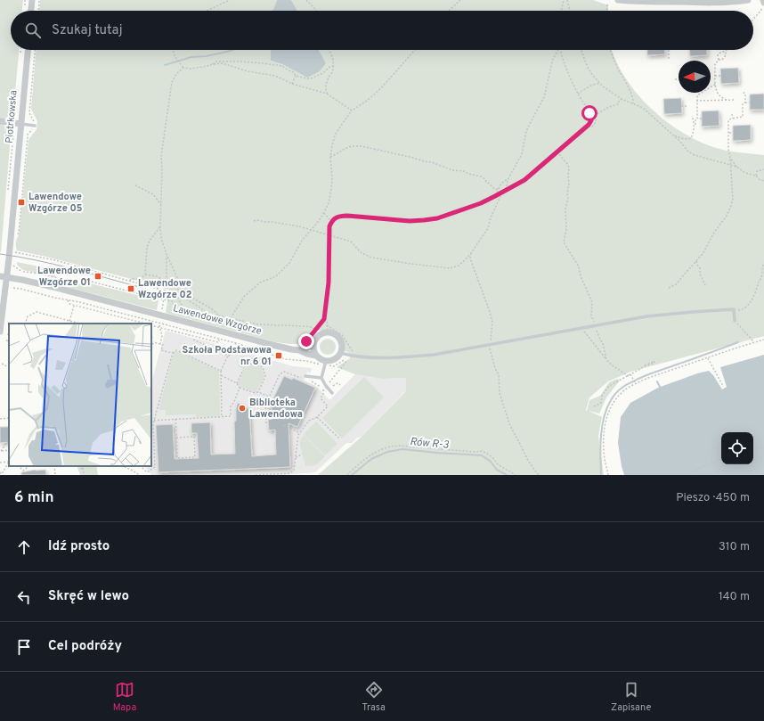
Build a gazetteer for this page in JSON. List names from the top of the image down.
{
  "streets": {
    "street": ["Piotrkowska", "Lawendowe Wzgórze"]
  },
  "crossings": [
    ["Piotrkowska", "Lawendowe Wzgórze"]
  ],
  "water": ["Rów R-3"],
  "places": {
    "transit": [
      "Lawendowe Wzgórze 05",
      "Lawendowe Wzgórze 01",
      "Lawendowe Wzgórze 02",
      "Szkoła Podstawowa nr 6 01"
    ],
    "other": ["Biblioteka Lawendowa"]
  },
  "north": "left",
  "page": {
    "search": "Szukaj tutaj",
    "heading": ["6 min", "Pieszo · 450 m"],
    "list": [
      ["Idź prosto", "310 m"],
      ["Skręć w lewo", "140 m"],
      "Cel podróży"
    ],
    "nav": ["Mapa", "Trasa", "Zapisane"]
  }
}
